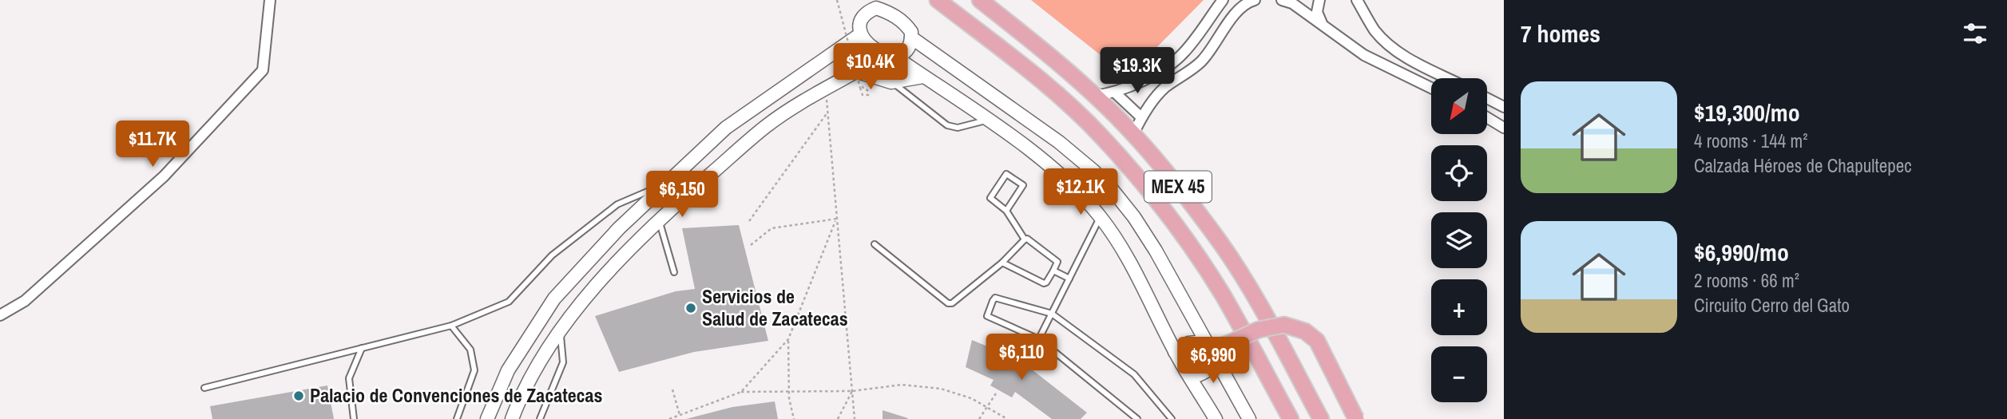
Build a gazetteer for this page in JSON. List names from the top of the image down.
{
  "streets": {
    "main road": ["MEX 45"]
  },
  "places": ["Servicios de Salud de Zacatecas", "Palacio de Convenciones de Zacatecas"],
  "north": "bottom left",
  "page": {
    "heading": "7 homes",
    "price": [
      "$10.4K",
      "$19.3K",
      "$11.7K",
      "$12.1K",
      "$6,150",
      "$6,110",
      "$6,990"
    ],
    "list": [
      {
        "name": "$19,300/mo",
        "note": "4 rooms · 144 m² · Calzada Héroes de Chapultepec"
      },
      {
        "name": "$6,990/mo",
        "note": "2 rooms · 66 m² · Circuito Cerro del Gato"
      }
    ],
    "map_buttons": ["+", "−"]
  }
}
